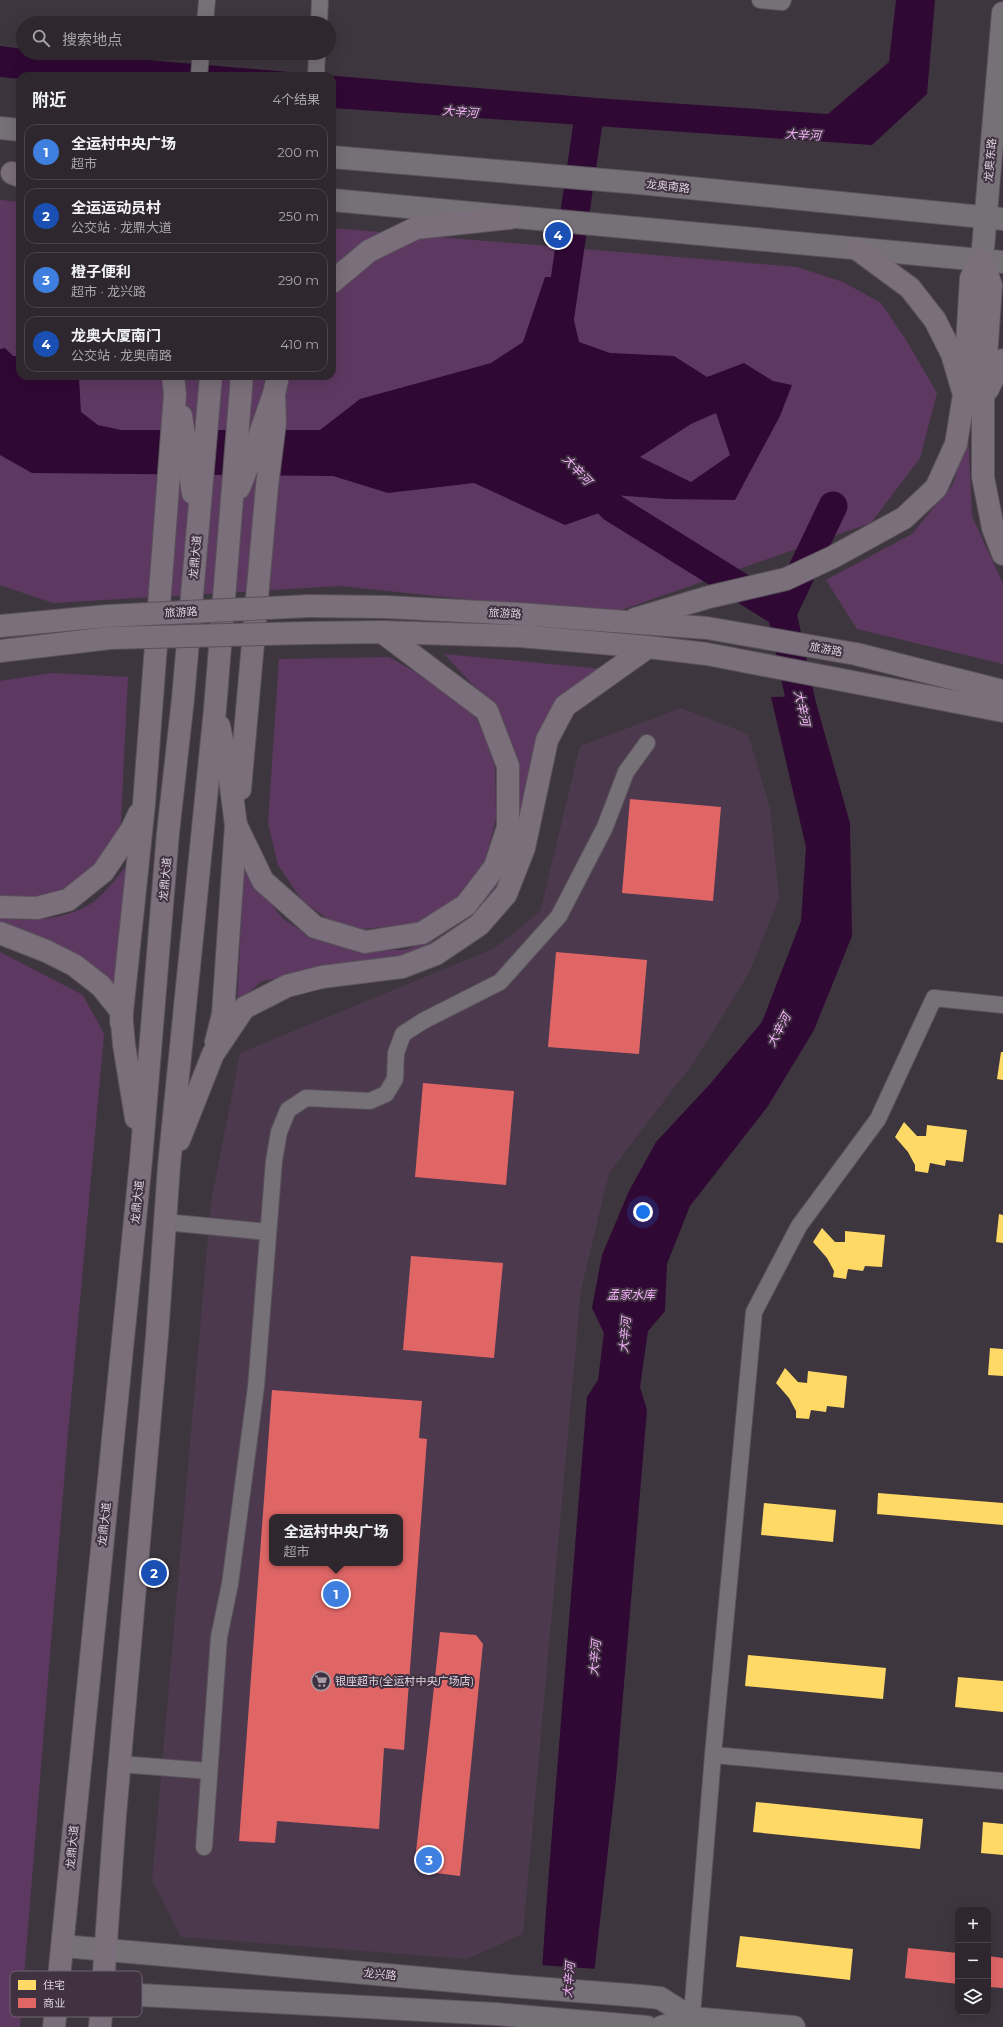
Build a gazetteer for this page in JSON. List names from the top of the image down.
{
  "streets": {
    "main road": ["龙鼎大道", "旅游路"],
    "street": ["龙奥东路", "龙奥南路", "龙兴路"]
  },
  "crossings": [
    ["龙奥东路", "龙奥南路"],
    ["龙鼎大道", "龙兴路"]
  ],
  "water": ["大辛河", "孟家水库"],
  "places": {
    "supermarket": ["银座超市(全运村中央广场店)"]
  },
  "legend": ["住宅", "商业"],
  "page": {
    "search": "搜索地点",
    "heading": ["附近", "4个结果"],
    "list": [
      {
        "mark": "1",
        "name": "全运村中央广场",
        "note": "超市",
        "value": "200 m"
      },
      {
        "mark": "2",
        "name": "全运运动员村",
        "note": "公交站 · 龙鼎大道",
        "value": "250 m"
      },
      {
        "mark": "3",
        "name": "橙子便利",
        "note": "超市 · 龙兴路",
        "value": "290 m"
      },
      {
        "mark": "4",
        "name": "龙奥大厦南门",
        "note": "公交站 · 龙奥南路",
        "value": "410 m"
      }
    ],
    "pins": [
      "4",
      "2",
      "1",
      "3"
    ],
    "popup": ["全运村中央广场", "超市"],
    "map_buttons": ["+", "−"]
  }
}
